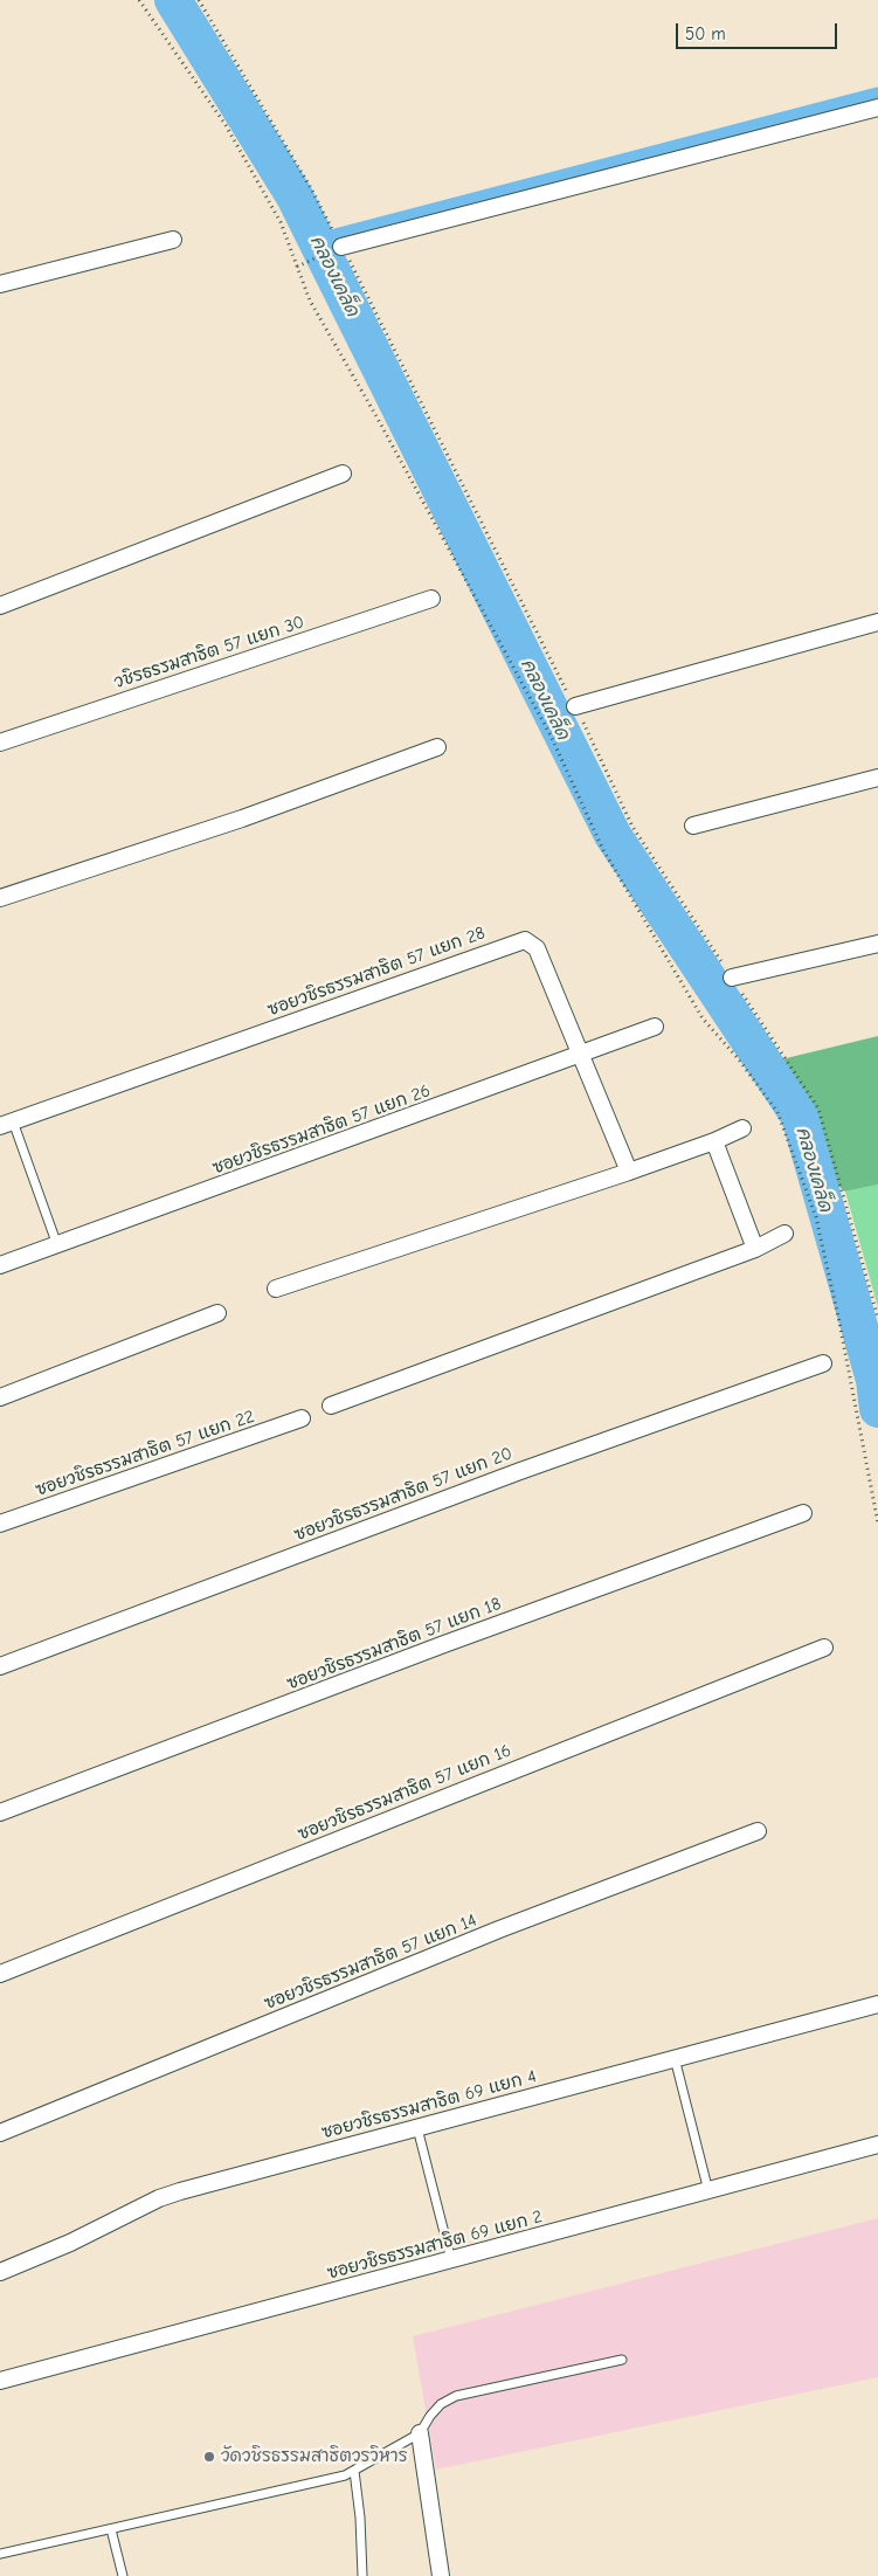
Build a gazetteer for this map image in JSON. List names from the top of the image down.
{
  "streets": {
    "street": [
      "วชิรธรรมสาธิต 57 แยก 30",
      "ซอยวชิรธรรมสาธิต 57 แยก 28",
      "ซอยวชิรธรรมสาธิต 57 แยก 26",
      "ซอยวชิรธรรมสาธิต 57 แยก 22",
      "ซอยวชิรธรรมสาธิต 57 แยก 20",
      "ซอยวชิรธรรมสาธิต 57 แยก 18",
      "ซอยวชิรธรรมสาธิต 57 แยก 16",
      "ซอยวชิรธรรมสาธิต 57 แยก 14",
      "ซอยวชิรธรรมสาธิต 69 แยก 4",
      "ซอยวชิรธรรมสาธิต 69 แยก 2"
    ]
  },
  "crossings": [
    ["ซอยวชิรธรรมสาธิต 57 แยก 28", "ซอยวชิรธรรมสาธิต 57 แยก 26"]
  ],
  "water": ["คลองเคล็ด"],
  "places": ["วัดวชิรธรรมสาธิตวรวิหาร"],
  "scale_bar": "50 m"
}
